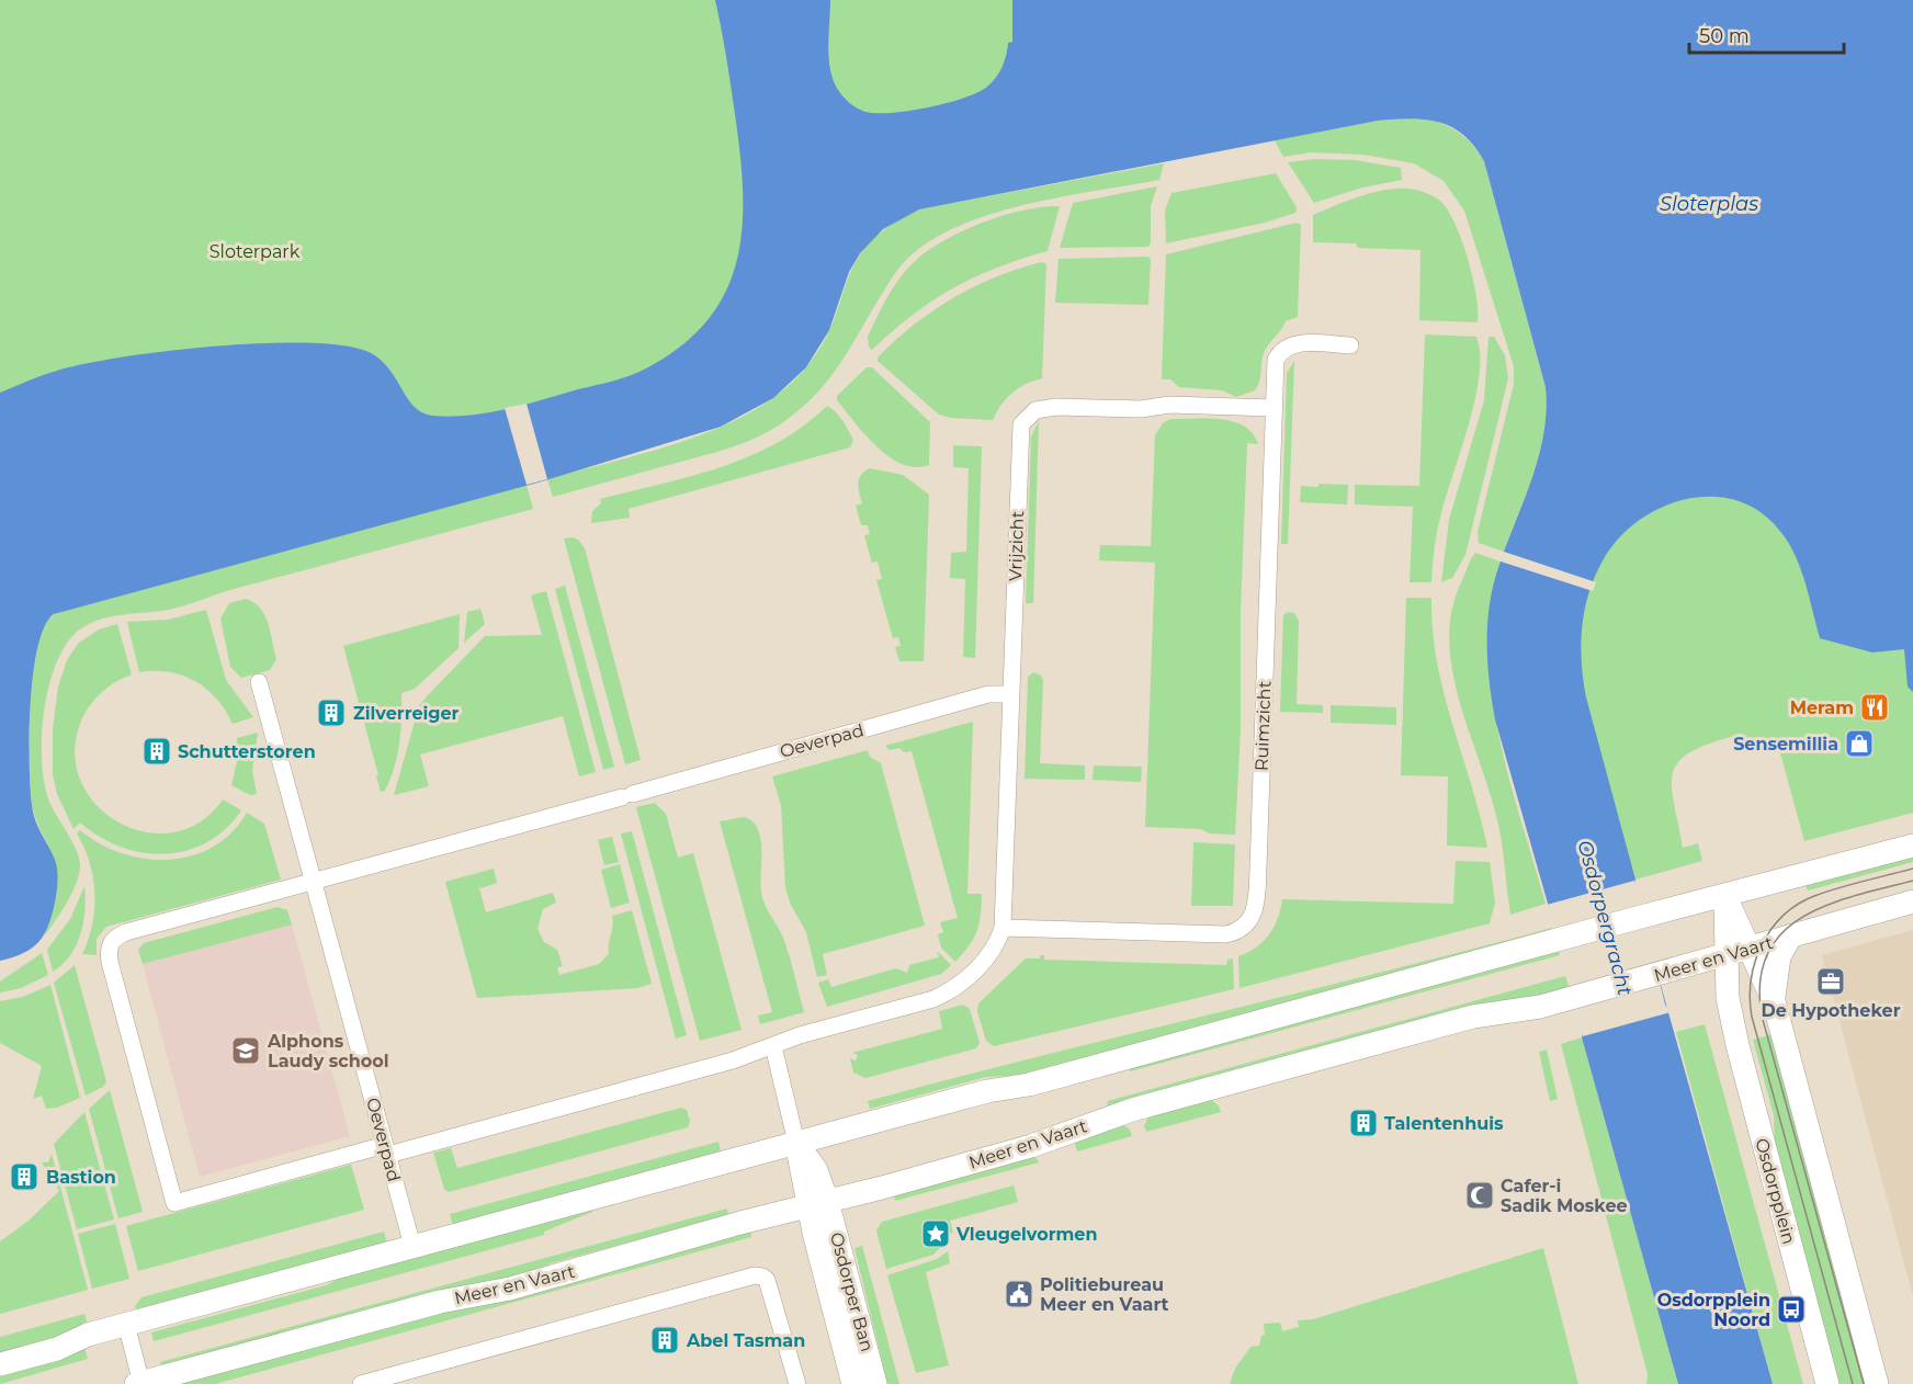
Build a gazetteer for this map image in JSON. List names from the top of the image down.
{
  "streets": {
    "main road": ["Meer en Vaart", "Osdorpplein", "Osdorper Ban"],
    "street": ["Vrijzicht", "Ruimzicht", "Oeverpad"]
  },
  "crossings": [
    ["Vrijzicht", "Ruimzicht"],
    ["Vrijzicht", "Oeverpad"],
    ["Meer en Vaart", "Osdorpplein"],
    ["Meer en Vaart", "Osdorper Ban"]
  ],
  "water": ["Sloterplas", "Osdorpergracht"],
  "parks": ["Sloterpark"],
  "places": {
    "restaurant": ["Meram"],
    "building": [
      "Zilverreiger",
      "Schutterstoren",
      "Talentenhuis",
      "Bastion",
      "Abel Tasman"
    ],
    "shop": ["Sensemillia"],
    "office": ["De Hypotheker"],
    "school or university": ["Alphons Laudy school"],
    "mosque": ["Cafer-i Sadik Moskee"],
    "place": ["Vleugelvormen"],
    "public building": ["Politiebureau Meer en Vaart"],
    "bus stop": ["Osdorpplein Noord"]
  },
  "scale_bar": "50 m"
}
